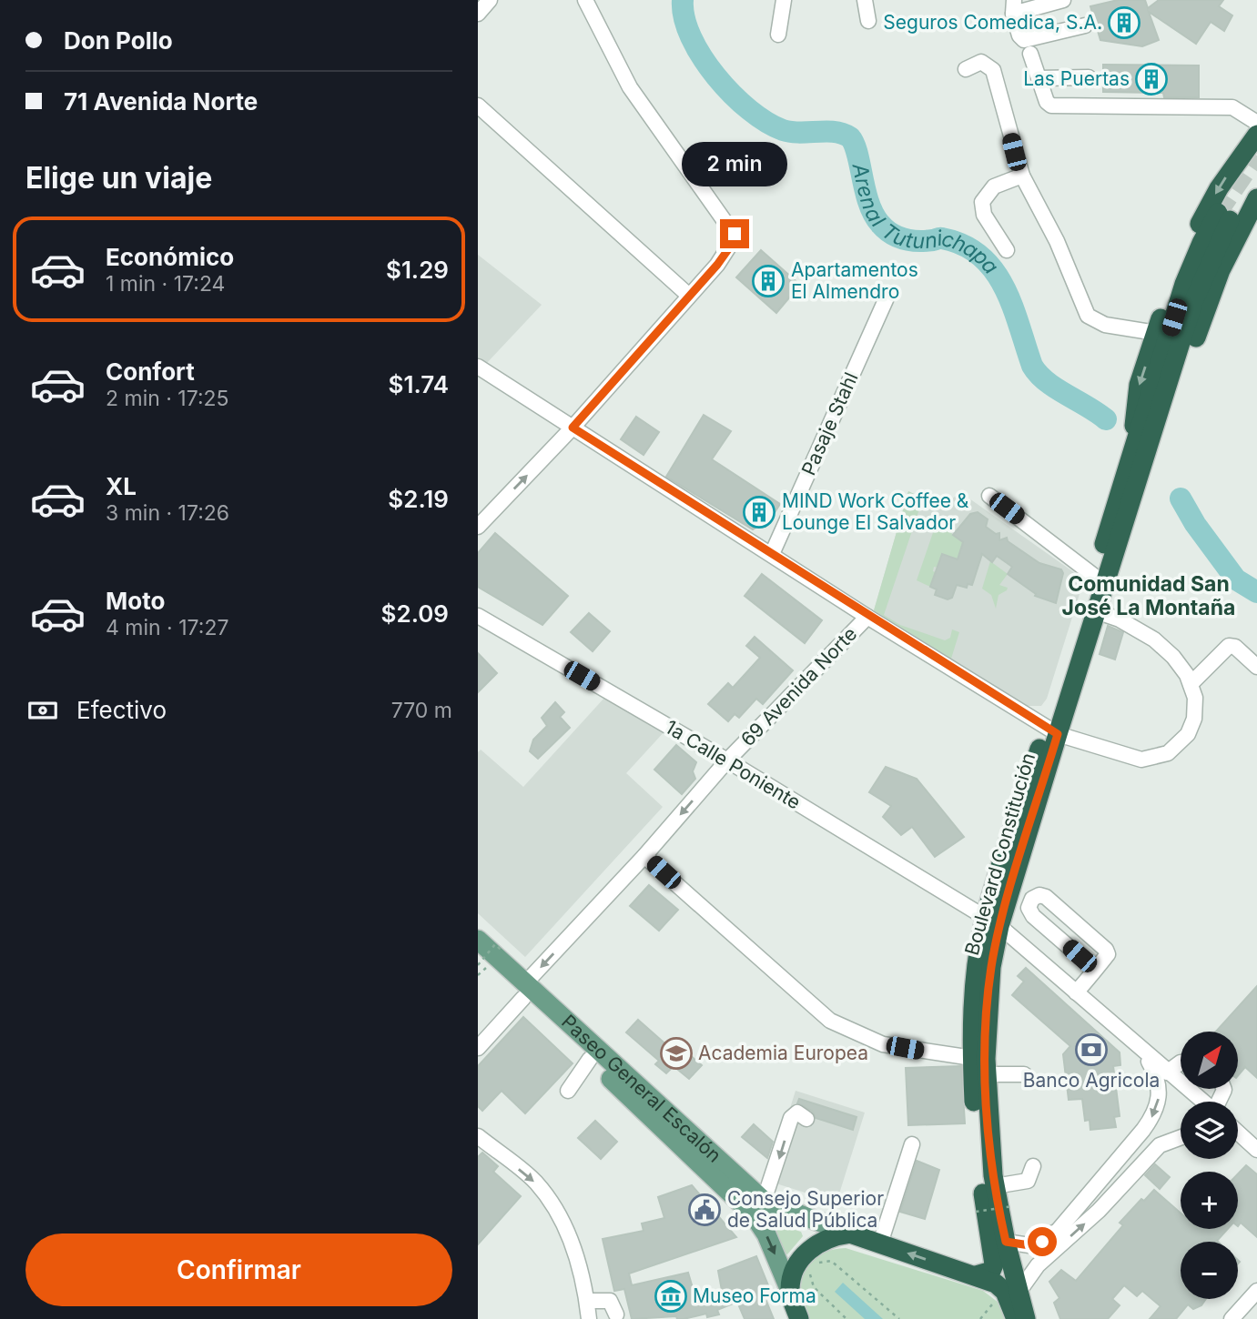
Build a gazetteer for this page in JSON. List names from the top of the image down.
{
  "streets": {
    "highway": ["Boulevard Constitución"],
    "main road": ["Paseo General Escalón"],
    "street": ["Pasaje Stahl", "69 Avenida Norte", "1a Calle Poniente"]
  },
  "crossings": [
    ["69 Avenida Norte", "1a Calle Poniente"],
    ["69 Avenida Norte", "Paseo General Escalón"],
    ["1a Calle Poniente", "Boulevard Constitución"]
  ],
  "one_way": ["69 Avenida Norte"],
  "districts": ["Comunidad San José La Montaña"],
  "water": ["Arenal Tutunichapa"],
  "places": {
    "building": [
      "Seguros Comedica, S.A.",
      "Las Puertas",
      "Apartamentos El Almendro",
      "MIND Work Coffee & Lounge El Salvador"
    ],
    "bank": ["Banco Agricola"],
    "school or university": ["Academia Europea"],
    "public building": ["Consejo Superior de Salud Pública"],
    "museum": ["Museo Forma"]
  },
  "north": "top right",
  "page": {
    "banner": ["Don Pollo", "71 Avenida Norte"],
    "heading": "Elige un viaje",
    "bubble": "2 min",
    "list": [
      {
        "name": "Económico",
        "note": "1 min · 17:24",
        "value": "$1.29"
      },
      {
        "name": "Confort",
        "note": "2 min · 17:25",
        "value": "$1.74"
      },
      {
        "name": "XL",
        "note": "3 min · 17:26",
        "value": "$2.19"
      },
      {
        "name": "Moto",
        "note": "4 min · 17:27",
        "value": "$2.09"
      }
    ],
    "pay": ["Efectivo", "770 m"],
    "map_buttons": ["+", "−"],
    "buttons": "Confirmar"
  }
}
